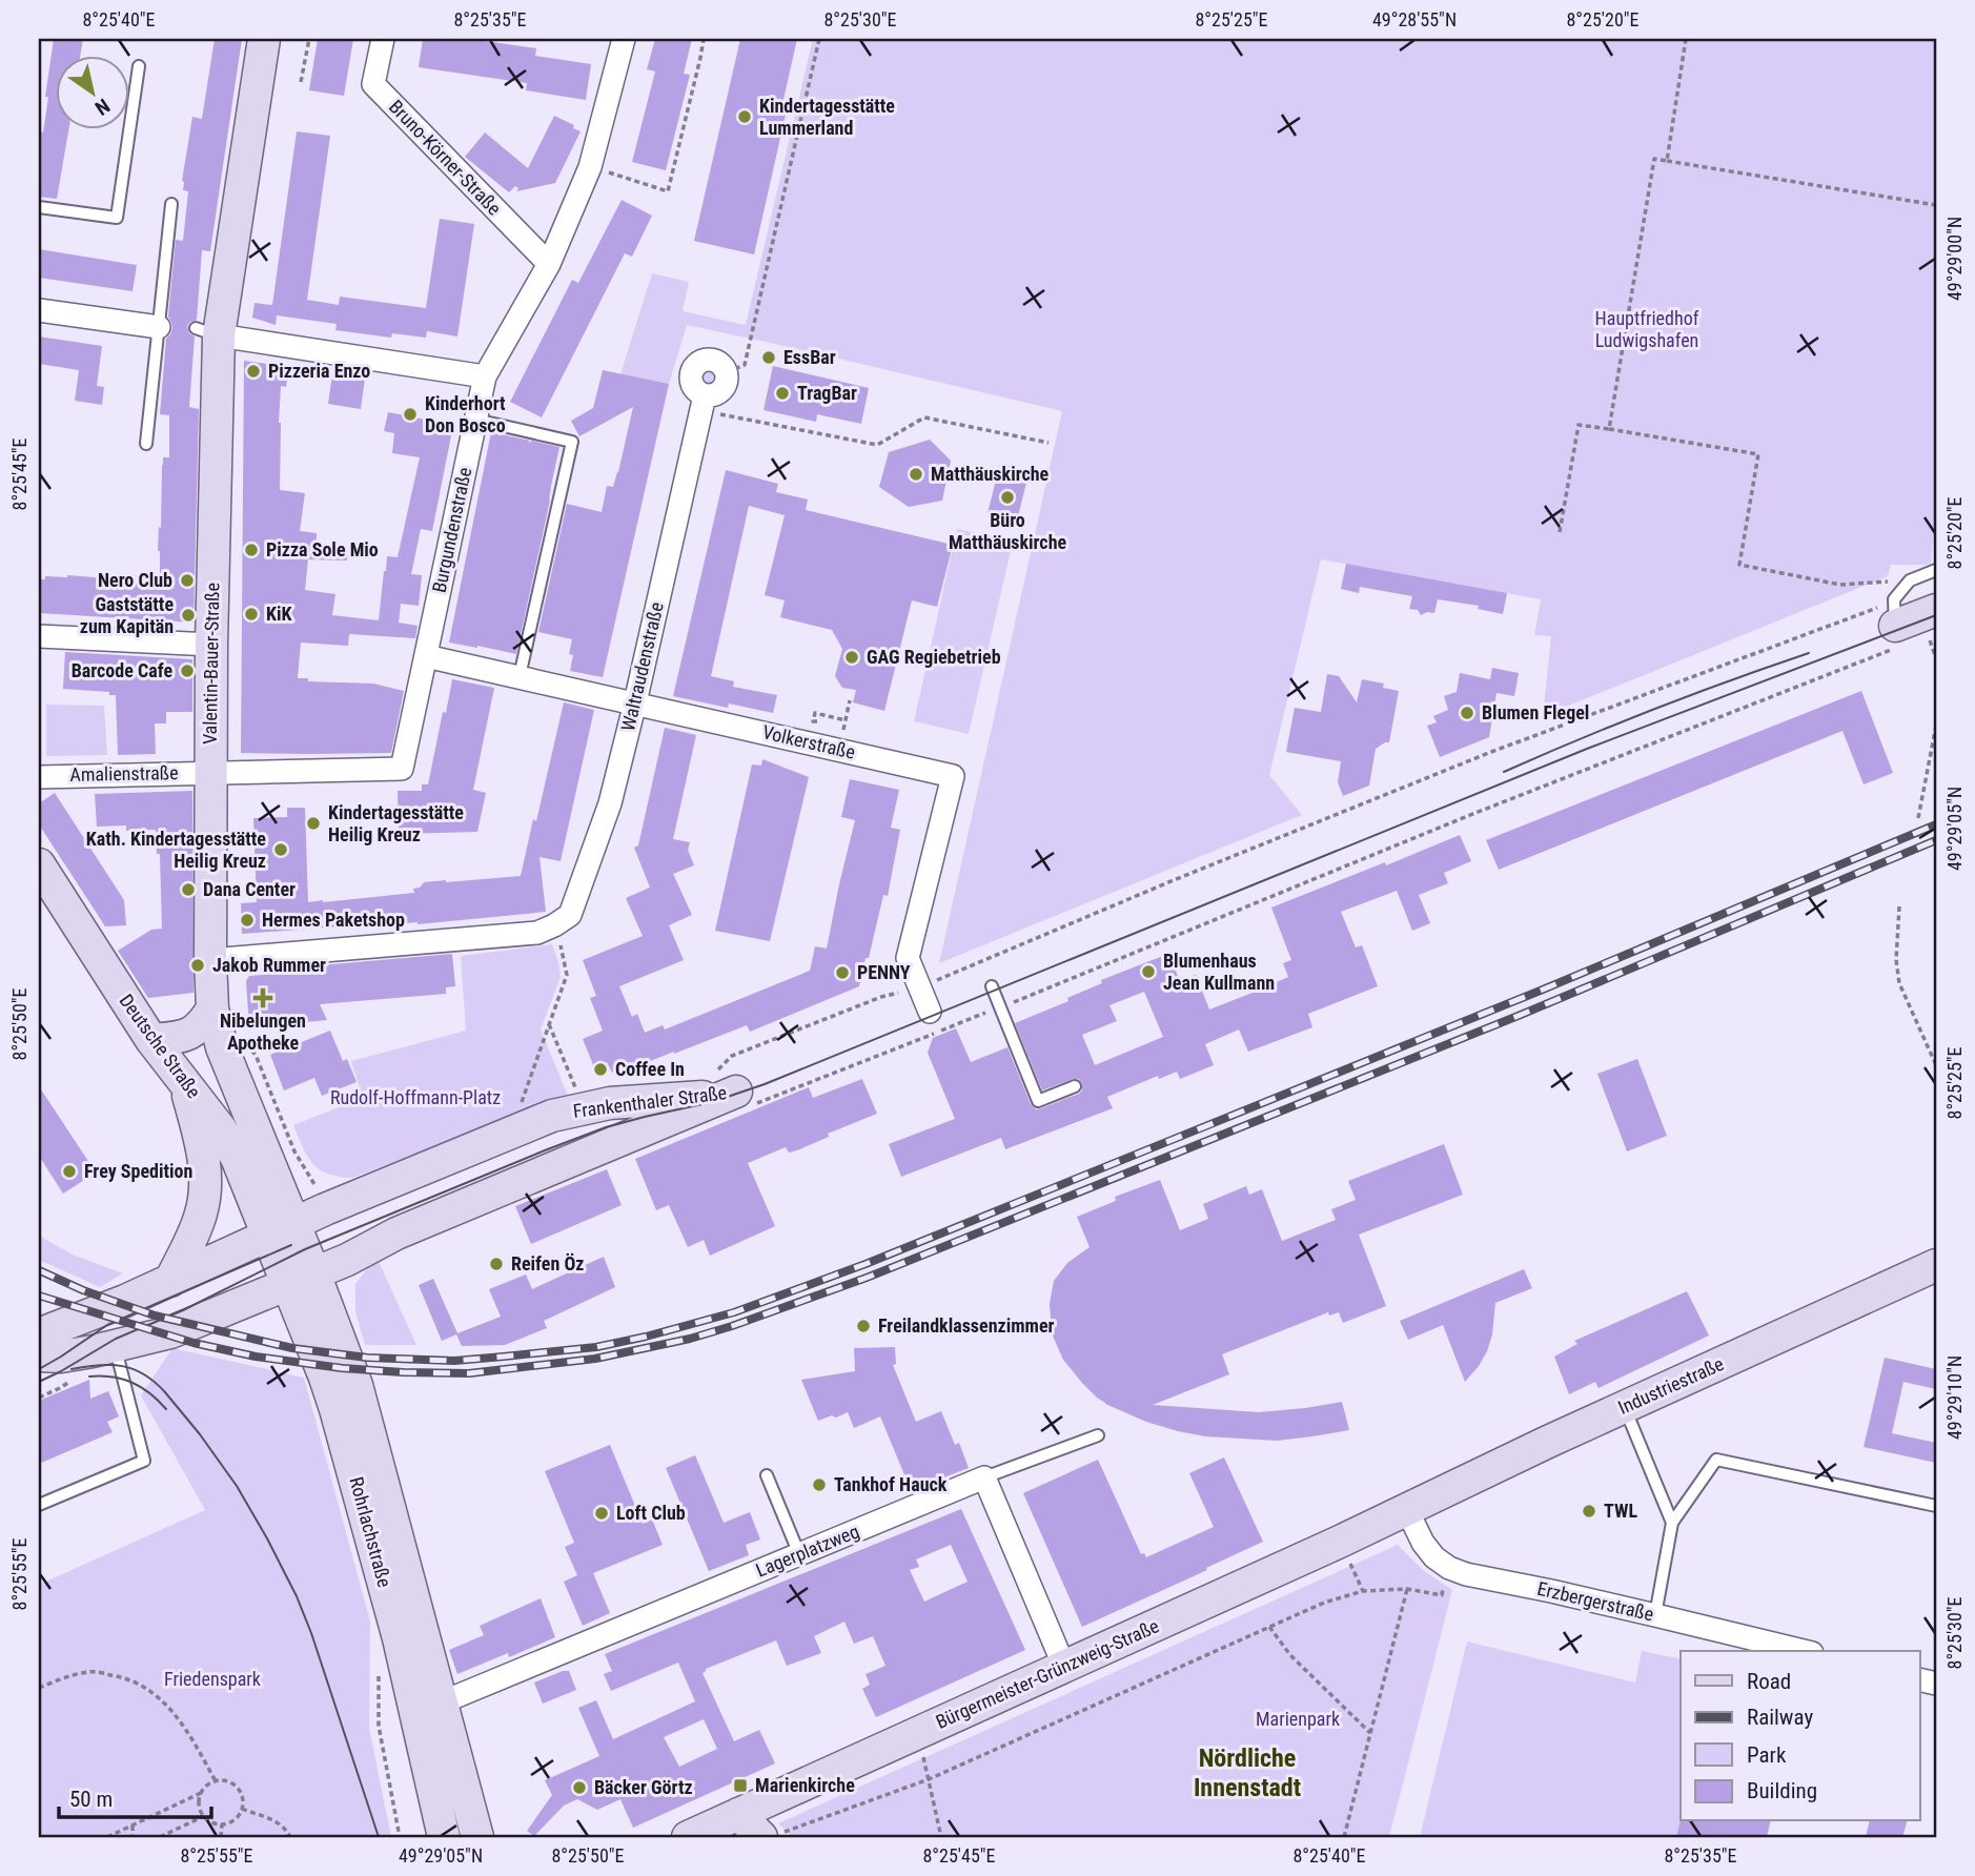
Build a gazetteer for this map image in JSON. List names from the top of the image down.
{
  "streets": {
    "street": [
      "Bruno-Körner-Straße",
      "Burgundenstraße",
      "Valentin-Bauer-Straße",
      "Waltraudenstraße",
      "Volkerstraße",
      "Amalienstraße",
      "Deutsche Straße",
      "Frankenthaler Straße",
      "Industriestraße",
      "Rohrlachstraße",
      "Lagerplatzweg",
      "Erzbergerstraße",
      "Bürgermeister-Grünzweig-Straße"
    ]
  },
  "crossings": [
    ["Bruno-Körner-Straße", "Burgundenstraße"],
    ["Burgundenstraße", "Valentin-Bauer-Straße"],
    ["Burgundenstraße", "Volkerstraße"],
    ["Burgundenstraße", "Amalienstraße"],
    ["Valentin-Bauer-Straße", "Amalienstraße"],
    ["Valentin-Bauer-Straße", "Deutsche Straße"],
    ["Valentin-Bauer-Straße", "Frankenthaler Straße"],
    ["Valentin-Bauer-Straße", "Rohrlachstraße"],
    ["Waltraudenstraße", "Volkerstraße"],
    ["Deutsche Straße", "Frankenthaler Straße"],
    ["Frankenthaler Straße", "Rohrlachstraße"],
    ["Industriestraße", "Erzbergerstraße"],
    ["Industriestraße", "Bürgermeister-Grünzweig-Straße"],
    ["Rohrlachstraße", "Lagerplatzweg"],
    ["Erzbergerstraße", "Bürgermeister-Grünzweig-Straße"]
  ],
  "districts": ["Nördliche Innenstadt"],
  "parks": [
    "Hauptfriedhof Ludwigshafen",
    "Rudolf-Hoffmann-Platz",
    "Friedenspark",
    "Marienpark"
  ],
  "places": {
    "other": [
      "Kindertagesstätte Lummerland",
      "EssBar",
      "Pizzeria Enzo",
      "TragBar",
      "Kinderhort Don Bosco",
      "Matthäuskirche",
      "Büro Matthäuskirche",
      "Pizza Sole Mio",
      "Nero Club",
      "KiK",
      "Gaststätte zum Kapitän",
      "GAG Regiebetrieb",
      "Barcode Cafe",
      "Blumen Flegel",
      "Kindertagesstätte Heilig Kreuz",
      "Kath. Kindertagesstätte Heilig Kreuz",
      "Dana Center",
      "Hermes Paketshop",
      "Jakob Rummer",
      "Blumenhaus Jean Kullmann",
      "PENNY",
      "Coffee In",
      "Frey Spedition",
      "Reifen Öz",
      "Freilandklassenzimmer",
      "Tankhof Hauck",
      "TWL",
      "Loft Club",
      "Bäcker Görtz"
    ],
    "health": ["Nibelungen Apotheke"],
    "transit": ["Marienkirche"]
  },
  "legend": [
    "Road",
    "Railway",
    "Park",
    "Building"
  ],
  "scale_bar": "50 m",
  "north": "bottom right",
  "coordinates": [
    "8°25'40\"E",
    "8°25'35\"E",
    "8°25'30\"E",
    "8°25'25\"E",
    "49°28'55\"N",
    "8°25'20\"E",
    "49°29'00\"N",
    "8°25'45\"E",
    "49°29'05\"N",
    "8°25'50\"E",
    "49°29'10\"N",
    "8°25'55\"E"
  ]
}
